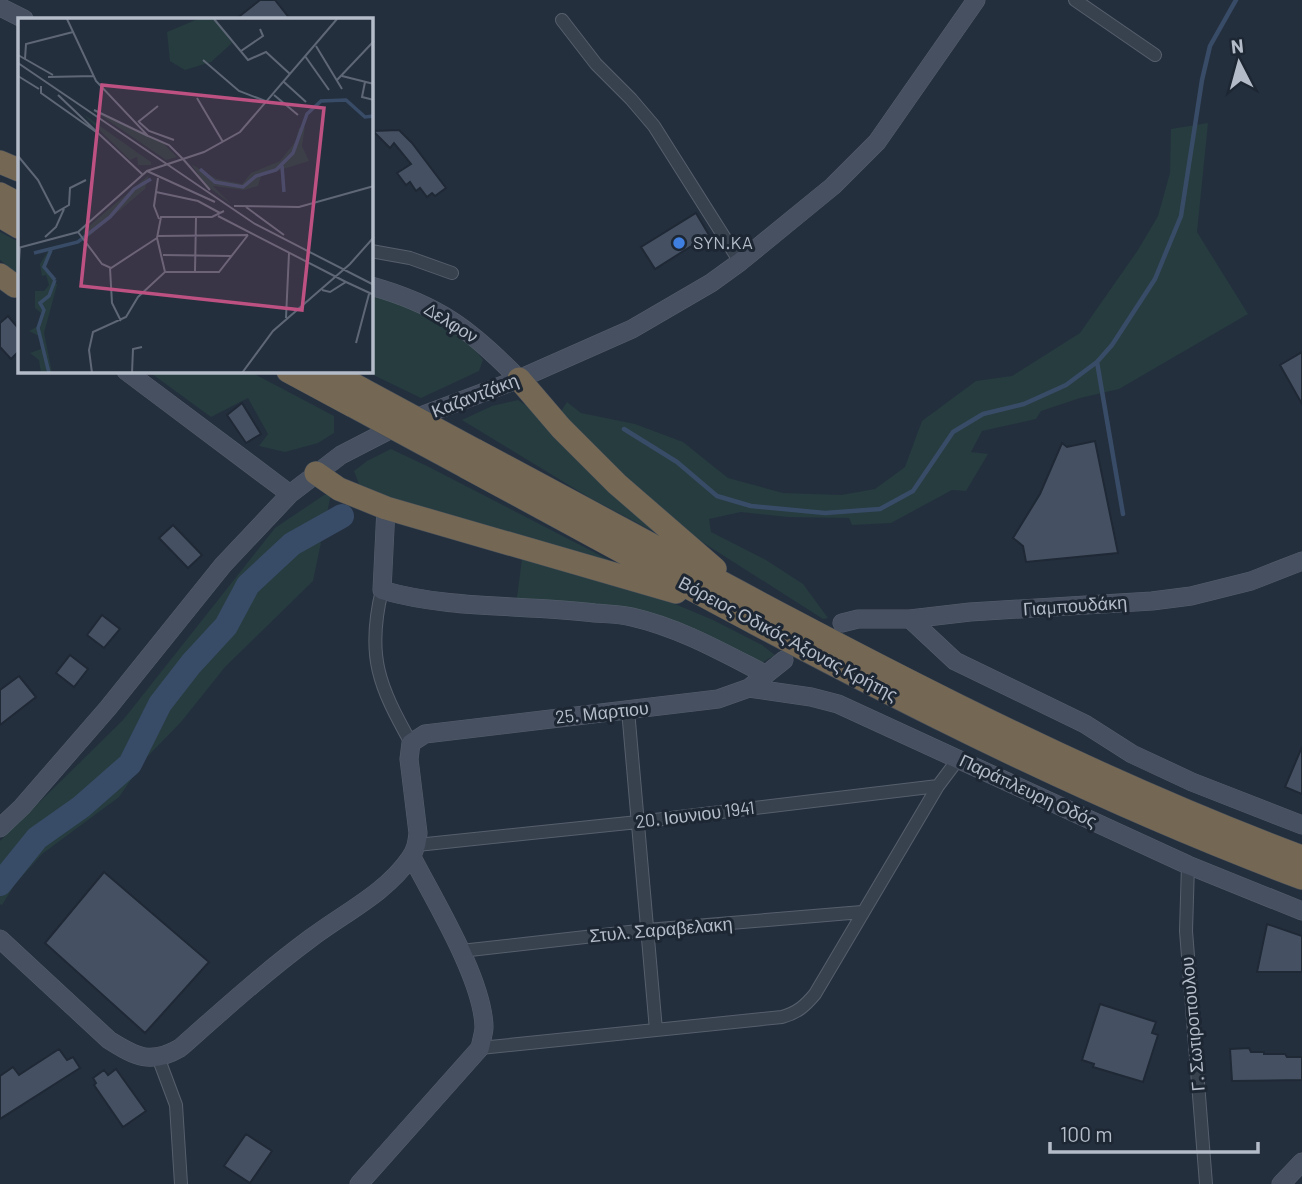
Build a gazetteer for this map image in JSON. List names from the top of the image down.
{
  "streets": {
    "highway": ["Βόρειος Οδικός Άξονας Κρήτης"],
    "main road": [
      "Δελφον",
      "Καζαντζάκη",
      "Γιαμπουδάκη",
      "25. Μαρτιου",
      "Παράπλευρη Οδός"
    ],
    "street": ["20. Ιουνιου 1941", "Στυλ. Σαραβελακη", "Γ. Σωτιροπουλου"]
  },
  "crossings": [
    ["Δελφον", "Καζαντζάκη"],
    ["25. Μαρτιου", "Παράπλευρη Οδός"],
    ["Παράπλευρη Οδός", "Γ. Σωτιροπουλου"]
  ],
  "places": ["SYN.KA"],
  "scale_bar": "100 m",
  "north": "top"
}
